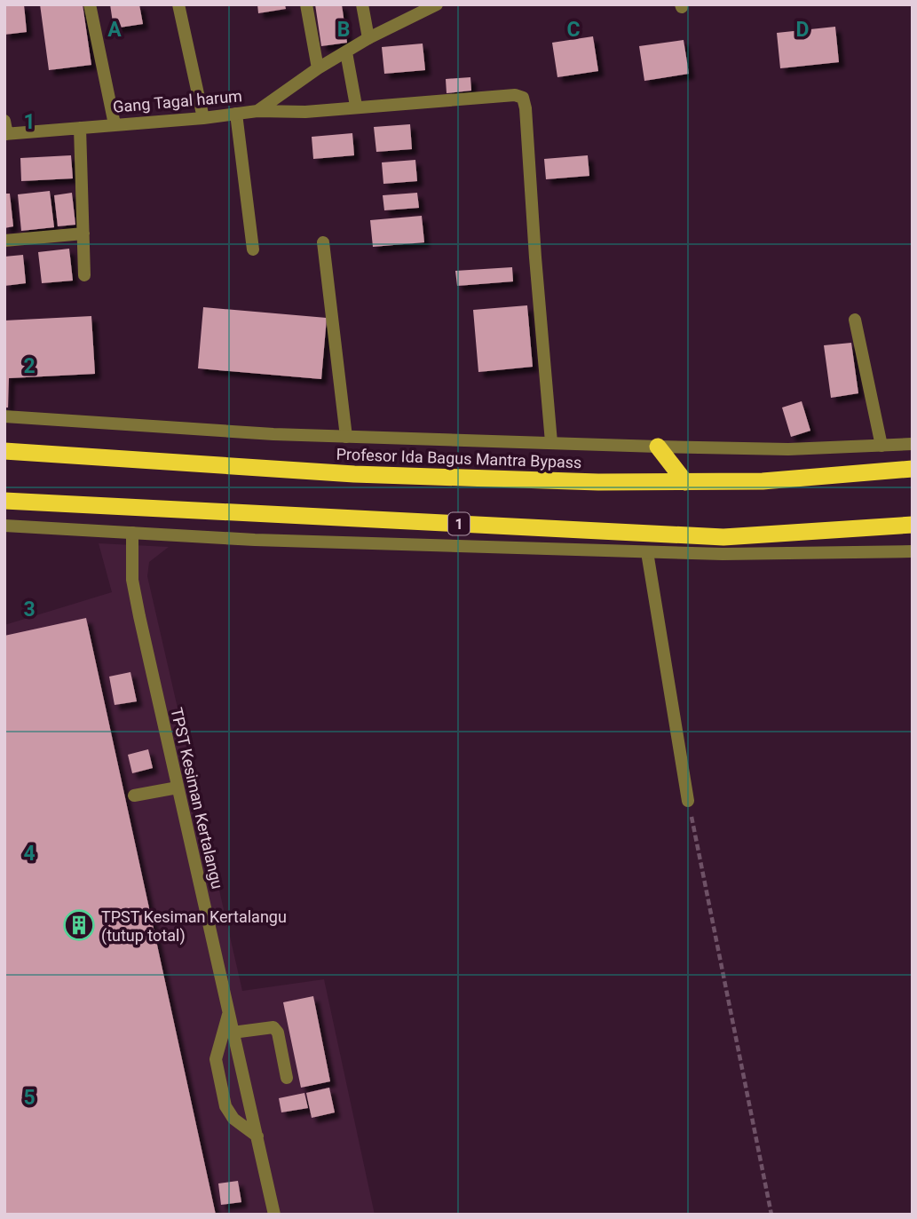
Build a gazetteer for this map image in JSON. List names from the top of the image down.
{
  "streets": {
    "highway": ["Profesor Ida Bagus Mantra Bypass", "1"],
    "street": ["Gang Tagal harum", "TPST Kesiman Kertalangu"]
  },
  "places": {
    "building": ["TPST Kesiman Kertalangu (tutup total)"]
  },
  "grid": {
    "columns": [
      "A",
      "B",
      "C",
      "D"
    ],
    "rows": [
      "1",
      "2",
      "3",
      "4",
      "5"
    ]
  }
}
